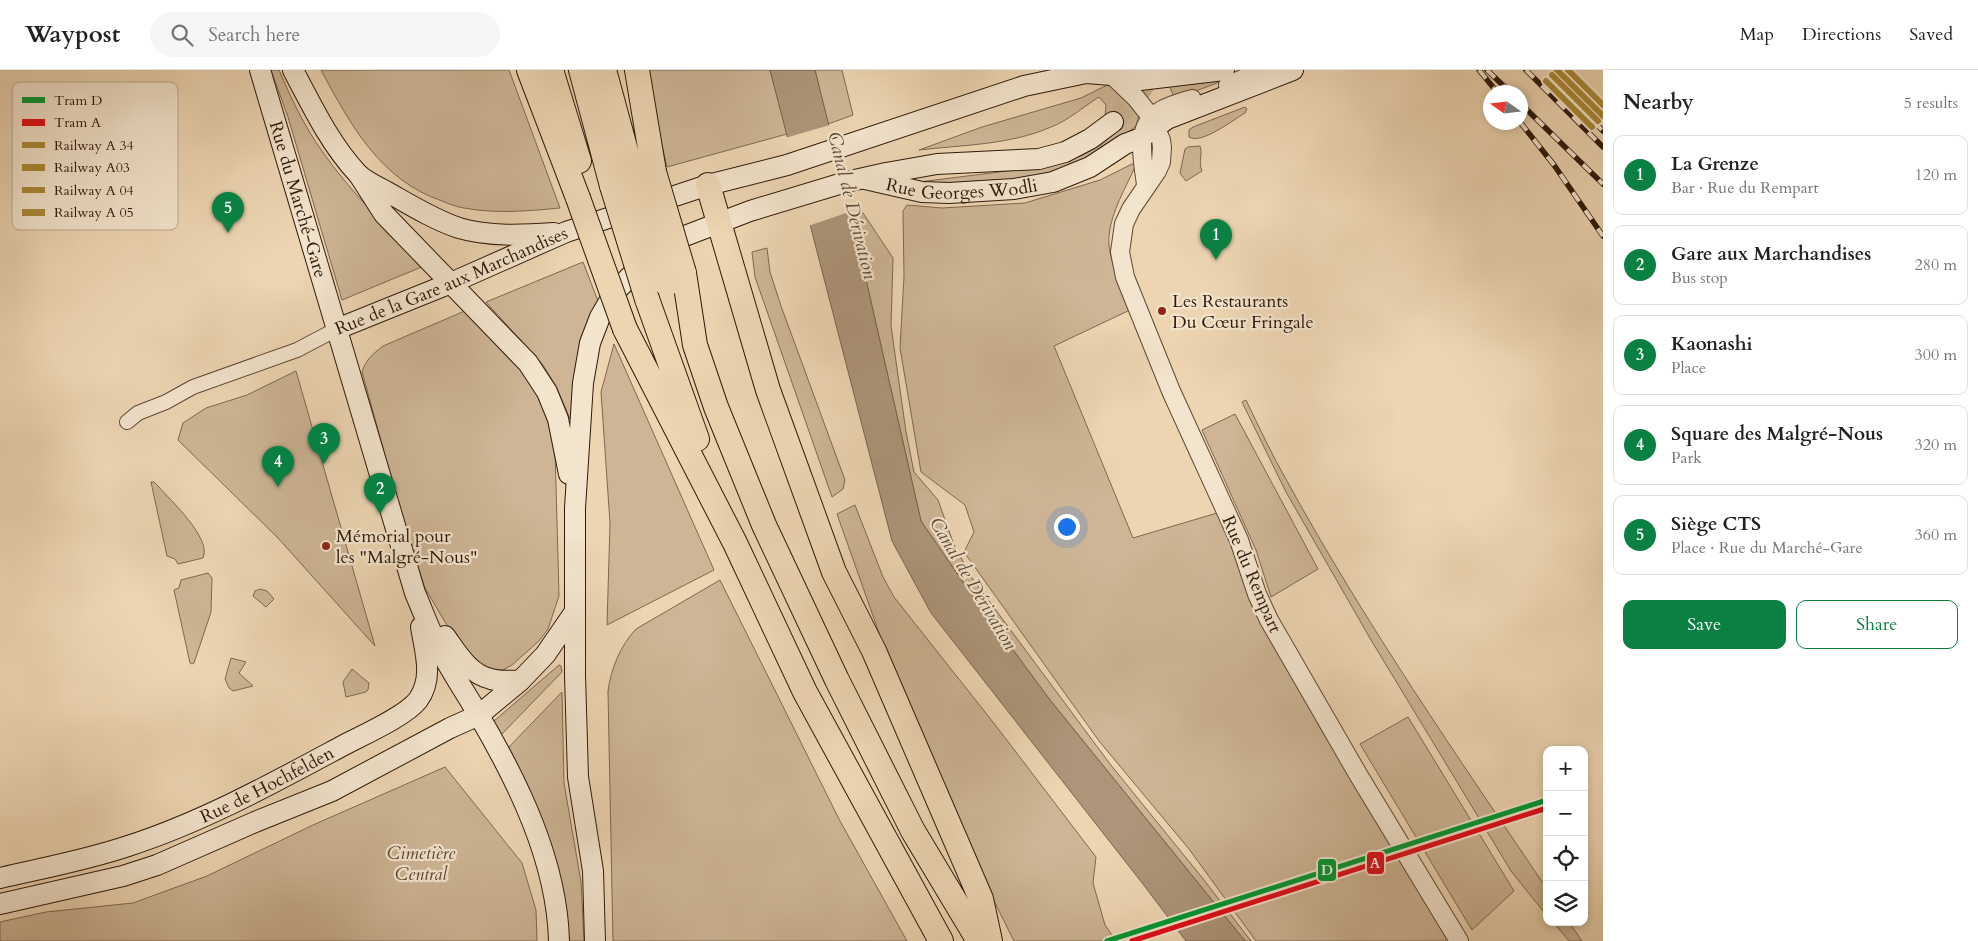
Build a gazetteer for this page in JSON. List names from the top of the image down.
{
  "streets": {
    "main road": [
      "Rue Georges Wodli",
      "Rue du Marché-Gare",
      "Rue de la Gare aux Marchandises",
      "Rue de Hochfelden"
    ],
    "street": ["Rue du Rempart"]
  },
  "crossings": [
    ["Rue Georges Wodli", "Rue du Rempart"],
    ["Rue du Marché-Gare", "Rue de la Gare aux Marchandises"],
    ["Rue du Marché-Gare", "Rue de Hochfelden"]
  ],
  "water": ["Canal de Dérivation"],
  "parks": ["Cimetière Central"],
  "places": ["Les Restaurants Du Cœur Fringale", "Mémorial pour les \"Malgré-Nous\""],
  "lines": ["rail line A03", "tram line D", "tram line A"],
  "legend": [
    "Tram D",
    "Tram A",
    "Railway A 34",
    "Railway A03",
    "Railway A 04",
    "Railway A 05"
  ],
  "north": "left",
  "page": {
    "header": "Waypost",
    "search": "Search here",
    "nav": ["Map", "Directions", "Saved"],
    "heading": ["Nearby", "5 results"],
    "list": [
      {
        "mark": "1",
        "name": "La Grenze",
        "note": "Bar · Rue du Rempart",
        "value": "120 m"
      },
      {
        "mark": "2",
        "name": "Gare aux Marchandises",
        "note": "Bus stop",
        "value": "280 m"
      },
      {
        "mark": "3",
        "name": "Kaonashi",
        "note": "Place",
        "value": "300 m"
      },
      {
        "mark": "4",
        "name": "Square des Malgré-Nous",
        "note": "Park",
        "value": "320 m"
      },
      {
        "mark": "5",
        "name": "Siège CTS",
        "note": "Place · Rue du Marché-Gare",
        "value": "360 m"
      }
    ],
    "pins": [
      "5",
      "1",
      "3",
      "4",
      "2"
    ],
    "buttons": ["Save", "Share"],
    "map_buttons": ["+", "−"]
  }
}
